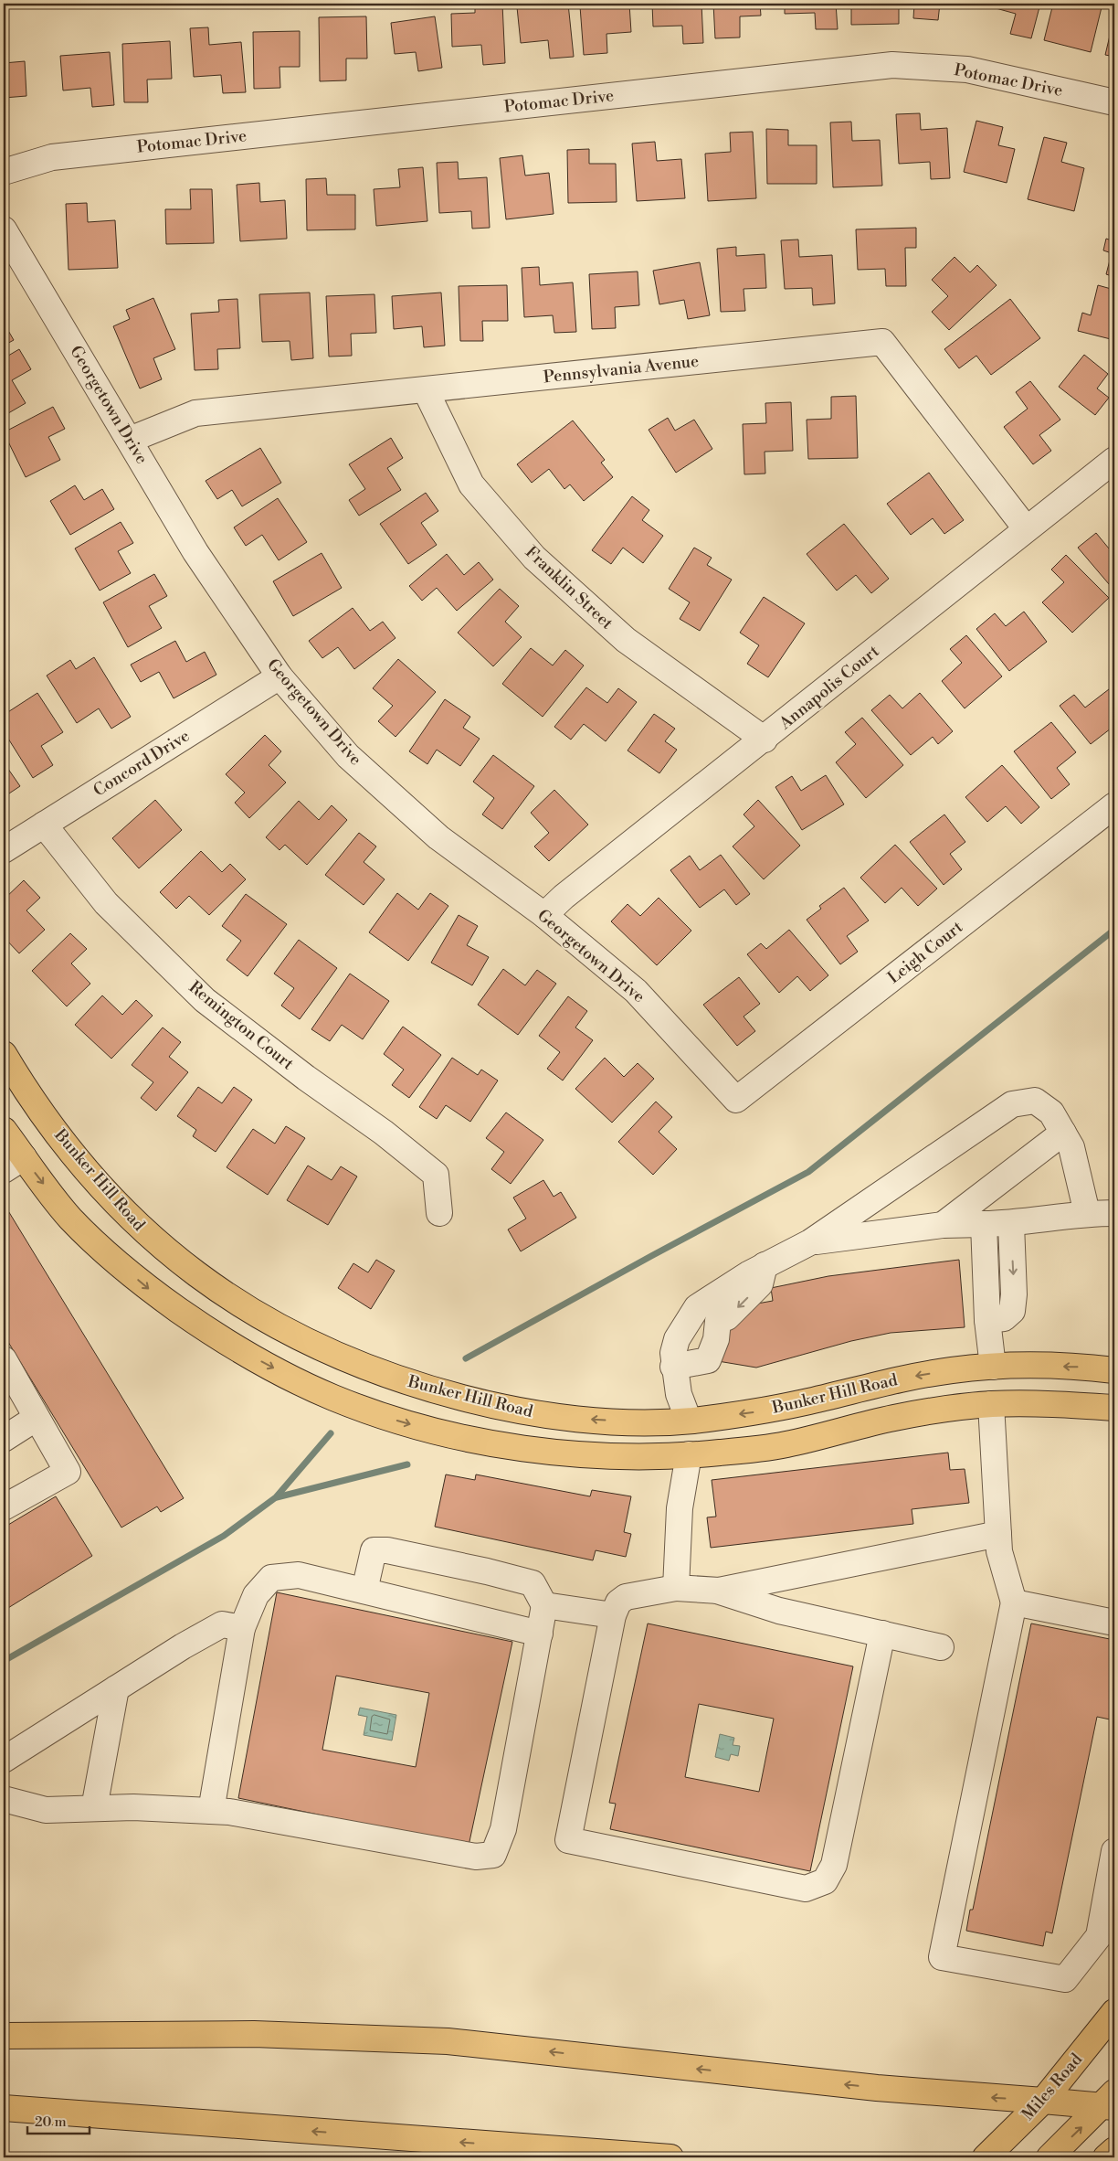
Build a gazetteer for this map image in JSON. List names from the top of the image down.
{
  "streets": {
    "main road": ["Bunker Hill Road", "Miles Road"],
    "street": [
      "Potomac Drive",
      "Pennsylvania Avenue",
      "Georgetown Drive",
      "Franklin Street",
      "Annapolis Court",
      "Concord Drive",
      "Leigh Court",
      "Remington Court"
    ]
  },
  "crossings": [
    ["Pennsylvania Avenue", "Georgetown Drive"],
    ["Pennsylvania Avenue", "Franklin Street"],
    ["Pennsylvania Avenue", "Annapolis Court"],
    ["Georgetown Drive", "Annapolis Court"],
    ["Georgetown Drive", "Concord Drive"],
    ["Georgetown Drive", "Leigh Court"],
    ["Franklin Street", "Annapolis Court"],
    ["Concord Drive", "Remington Court"]
  ],
  "scale_bar": "20 m"
}
